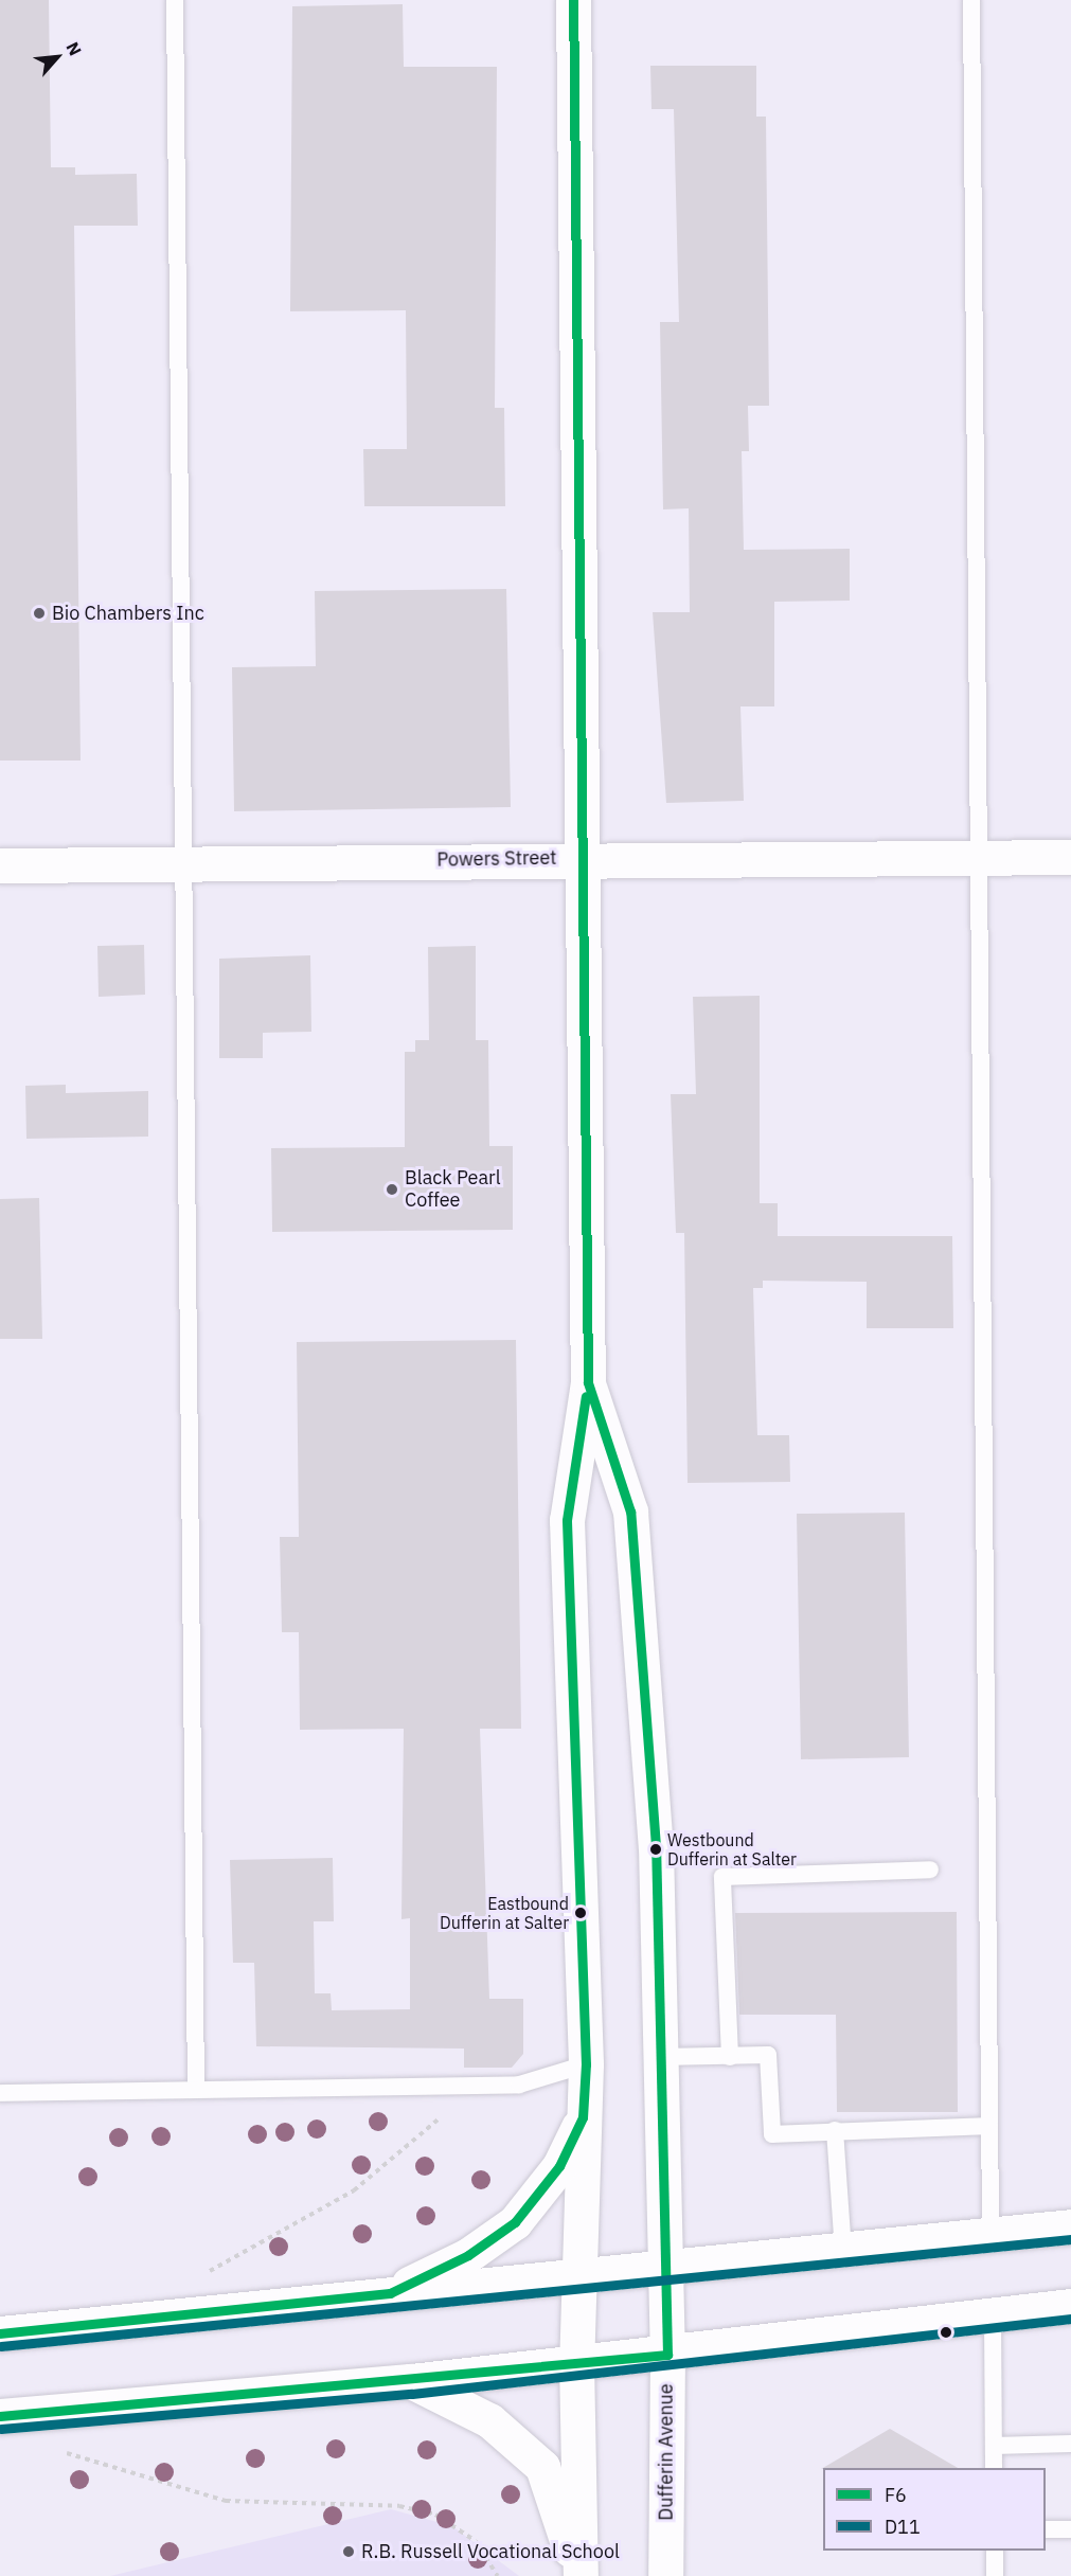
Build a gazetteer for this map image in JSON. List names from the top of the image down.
{
  "streets": {
    "main road": ["Powers Street", "Dufferin Avenue"]
  },
  "crossings": [
    ["Powers Street", "Dufferin Avenue"]
  ],
  "places": [
    "Bio Chambers Inc",
    "Black Pearl Coffee",
    "Westbound Dufferin at Salter",
    "Eastbound Dufferin at Salter",
    "R.B. Russell Vocational School"
  ],
  "lines": ["transit line F6", "transit line D11"],
  "legend": ["F6", "D11"],
  "north": "top right"
}
